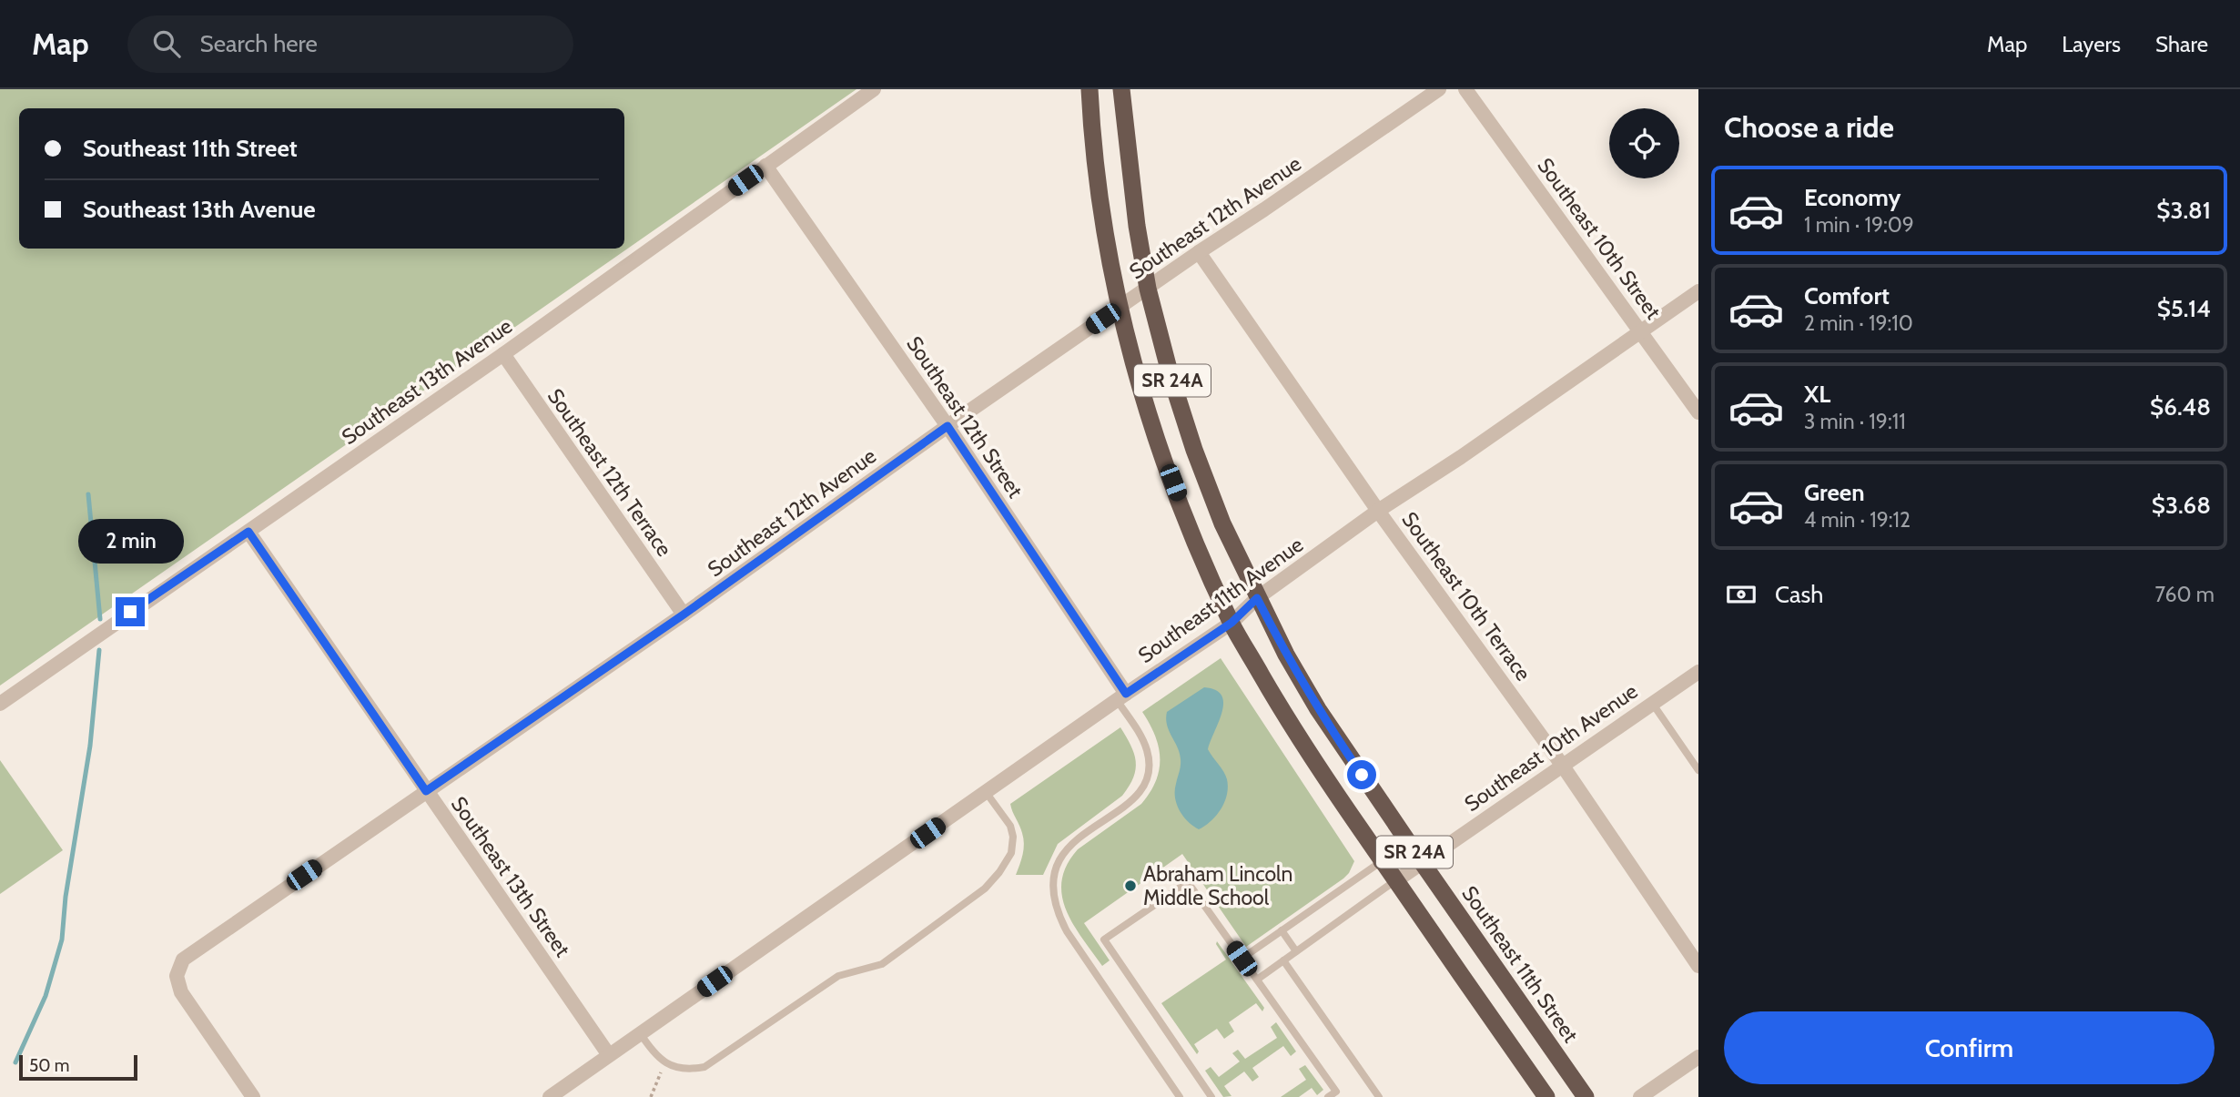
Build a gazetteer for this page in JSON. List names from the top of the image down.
{
  "streets": {
    "highway": ["SR 24A", "Southeast 11th Street"],
    "street": [
      "Southeast 12th Avenue",
      "Southeast 10th Street",
      "Southeast 13th Avenue",
      "Southeast 12th Street",
      "Southeast 12th Terrace",
      "Southeast 10th Terrace",
      "Southeast 11th Avenue",
      "Southeast 10th Avenue",
      "Southeast 13th Street"
    ]
  },
  "crossings": [
    ["Southeast 12th Avenue", "SR 24A"],
    ["Southeast 12th Avenue", "Southeast 12th Street"],
    ["Southeast 12th Avenue", "Southeast 12th Terrace"],
    ["Southeast 12th Avenue", "Southeast 10th Terrace"],
    ["Southeast 12th Avenue", "Southeast 13th Street"],
    ["Southeast 10th Street", "Southeast 11th Avenue"],
    ["SR 24A", "Southeast 11th Avenue"],
    ["SR 24A", "Southeast 10th Avenue"],
    ["SR 24A", "Southeast 11th Street"],
    ["Southeast 13th Avenue", "Southeast 12th Street"],
    ["Southeast 13th Avenue", "Southeast 12th Terrace"],
    ["Southeast 13th Avenue", "Southeast 13th Street"],
    ["Southeast 12th Street", "Southeast 11th Avenue"],
    ["Southeast 10th Terrace", "Southeast 11th Avenue"],
    ["Southeast 10th Terrace", "Southeast 10th Avenue"],
    ["Southeast 11th Avenue", "Southeast 13th Street"],
    ["Southeast 11th Avenue", "Southeast 11th Street"],
    ["Southeast 10th Avenue", "Southeast 11th Street"]
  ],
  "places": ["Abraham Lincoln Middle School"],
  "scale_bar": "50 m",
  "page": {
    "header": "Map",
    "search": "Search here",
    "nav": ["Map", "Layers", "Share"],
    "heading": "Choose a ride",
    "banner": ["Southeast 11th Street", "Southeast 13th Avenue"],
    "list": [
      {
        "name": "Economy",
        "note": "1 min · 19:09",
        "value": "$3.81"
      },
      {
        "name": "Comfort",
        "note": "2 min · 19:10",
        "value": "$5.14"
      },
      {
        "name": "XL",
        "note": "3 min · 19:11",
        "value": "$6.48"
      },
      {
        "name": "Green",
        "note": "4 min · 19:12",
        "value": "$3.68"
      }
    ],
    "bubble": "2 min",
    "pay": ["Cash", "760 m"],
    "buttons": "Confirm",
    "scale": "50 m"
  }
}
